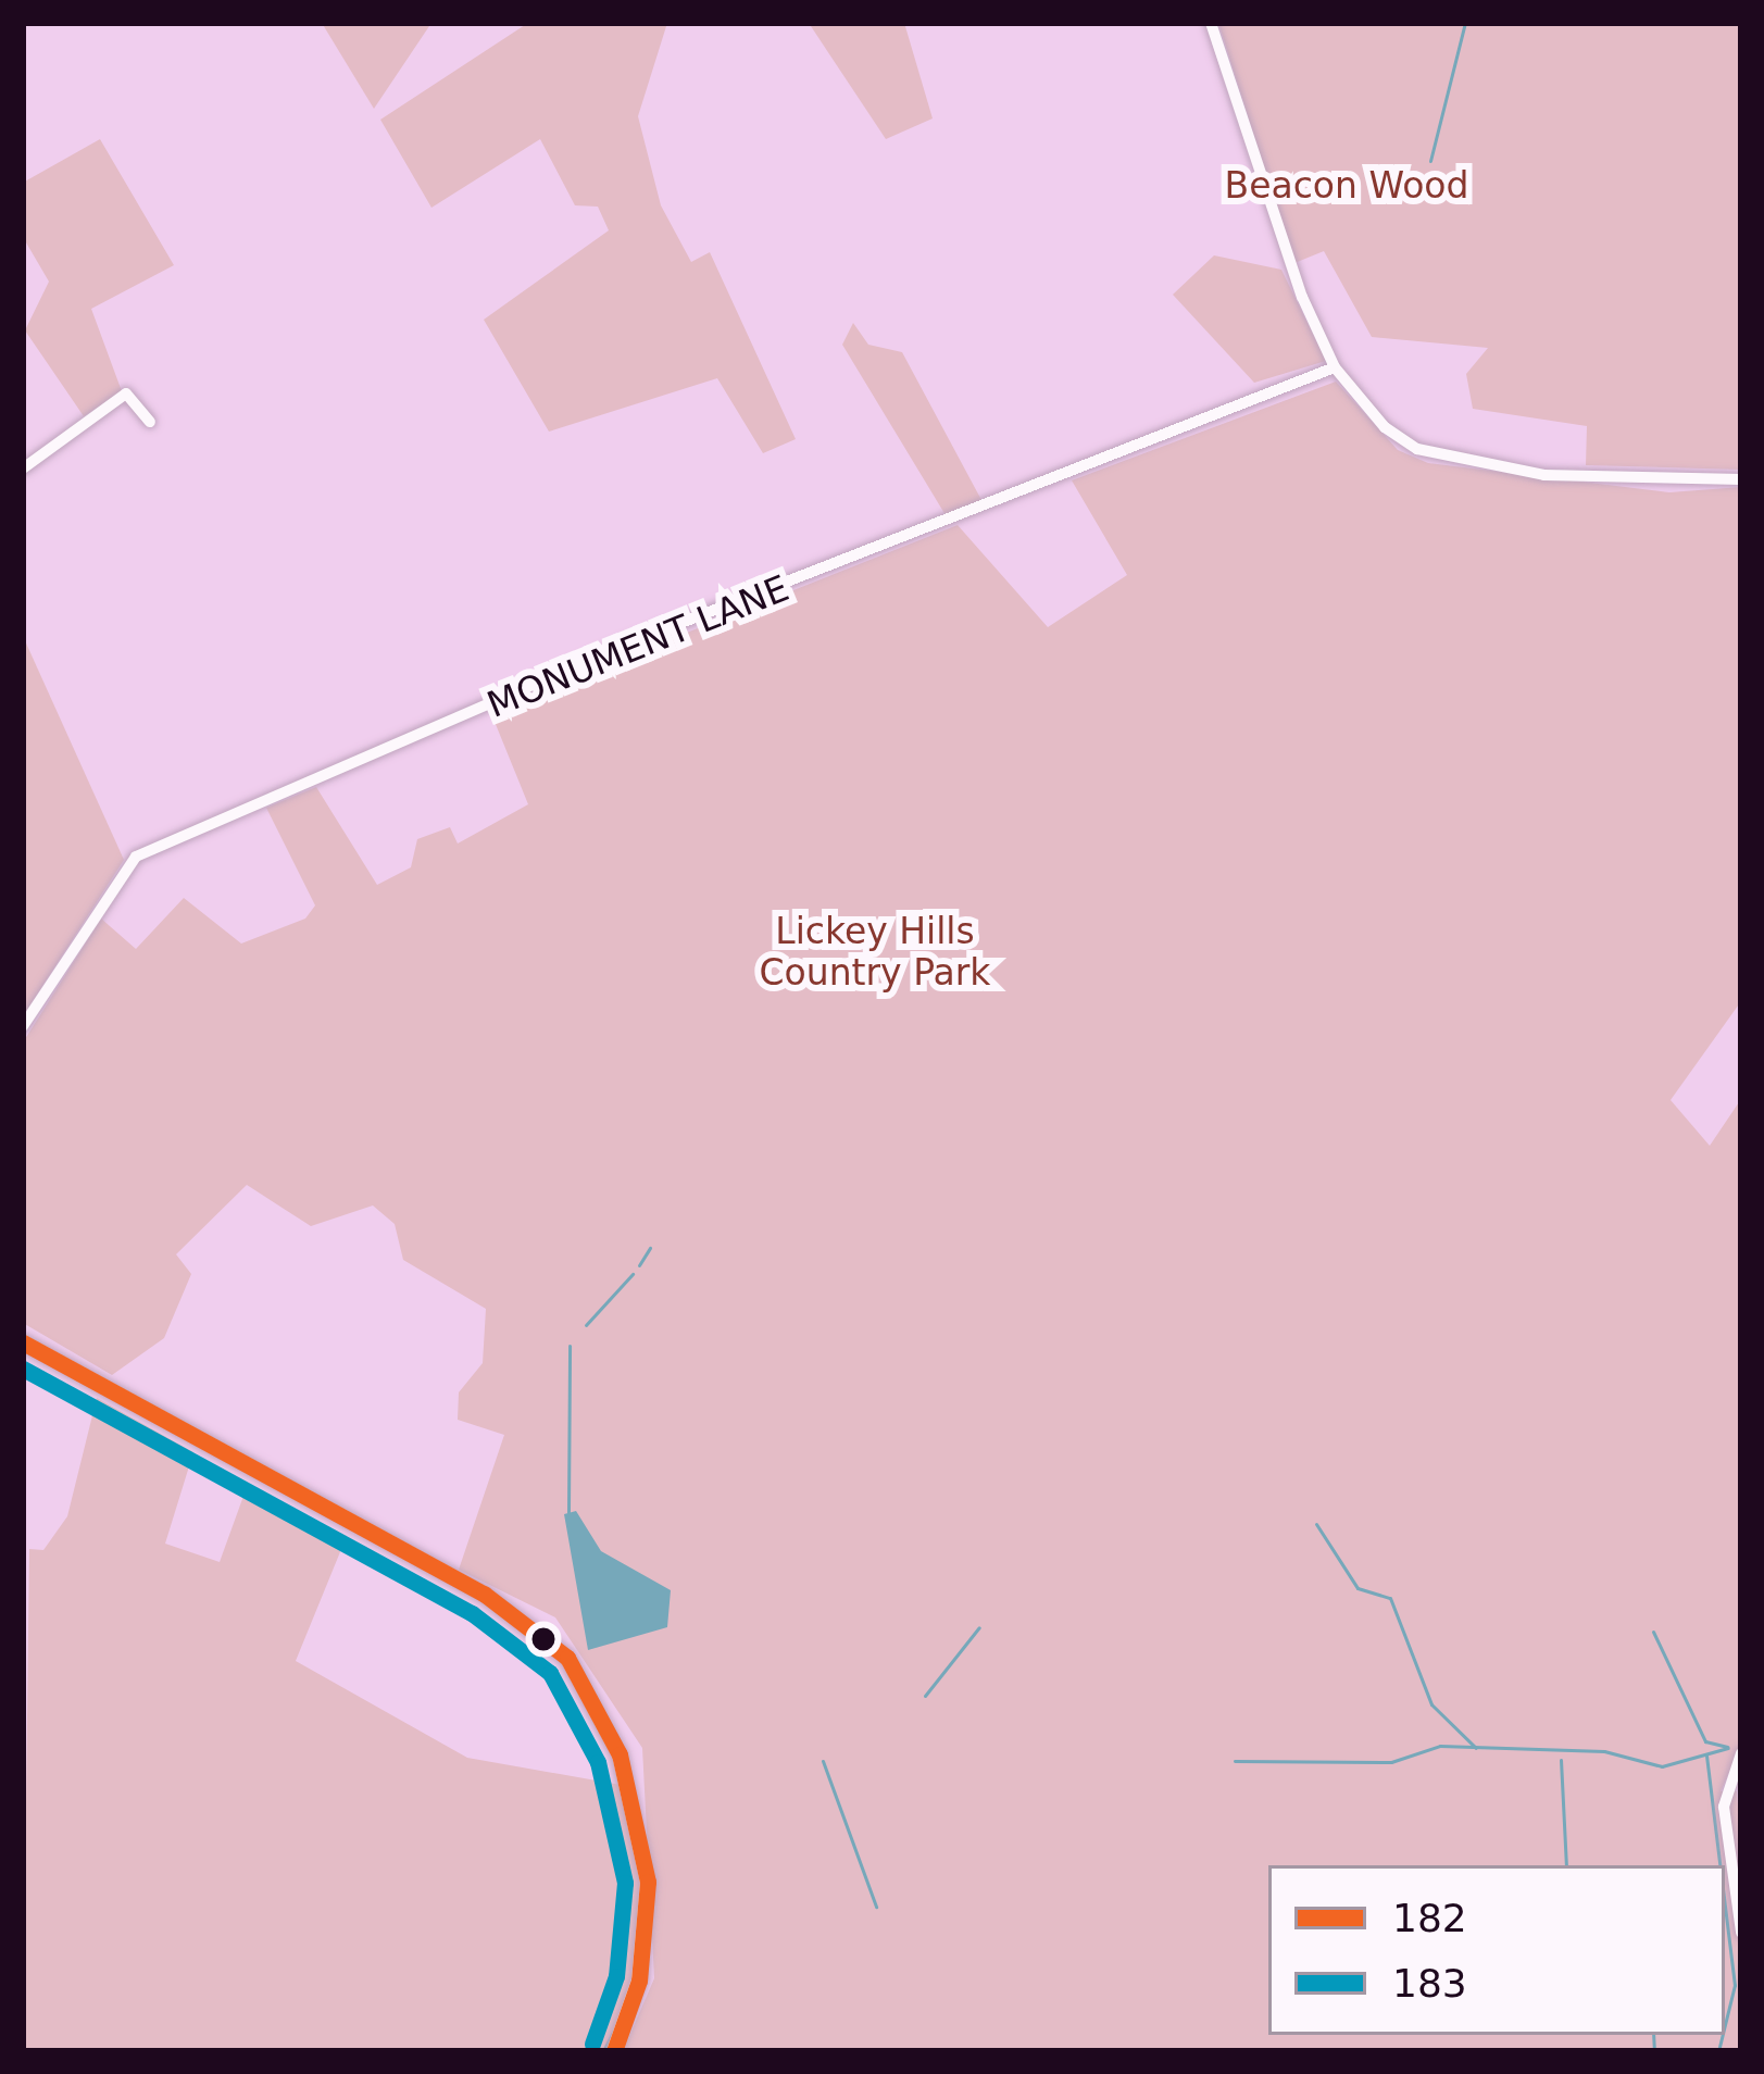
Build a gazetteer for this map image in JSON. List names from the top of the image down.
{
  "streets": {
    "street": ["MONUMENT LANE"]
  },
  "parks": ["Beacon Wood", "Lickey Hills Country Park"],
  "lines": ["transit line 182", "transit line 183"],
  "legend": ["182", "183"]
}
